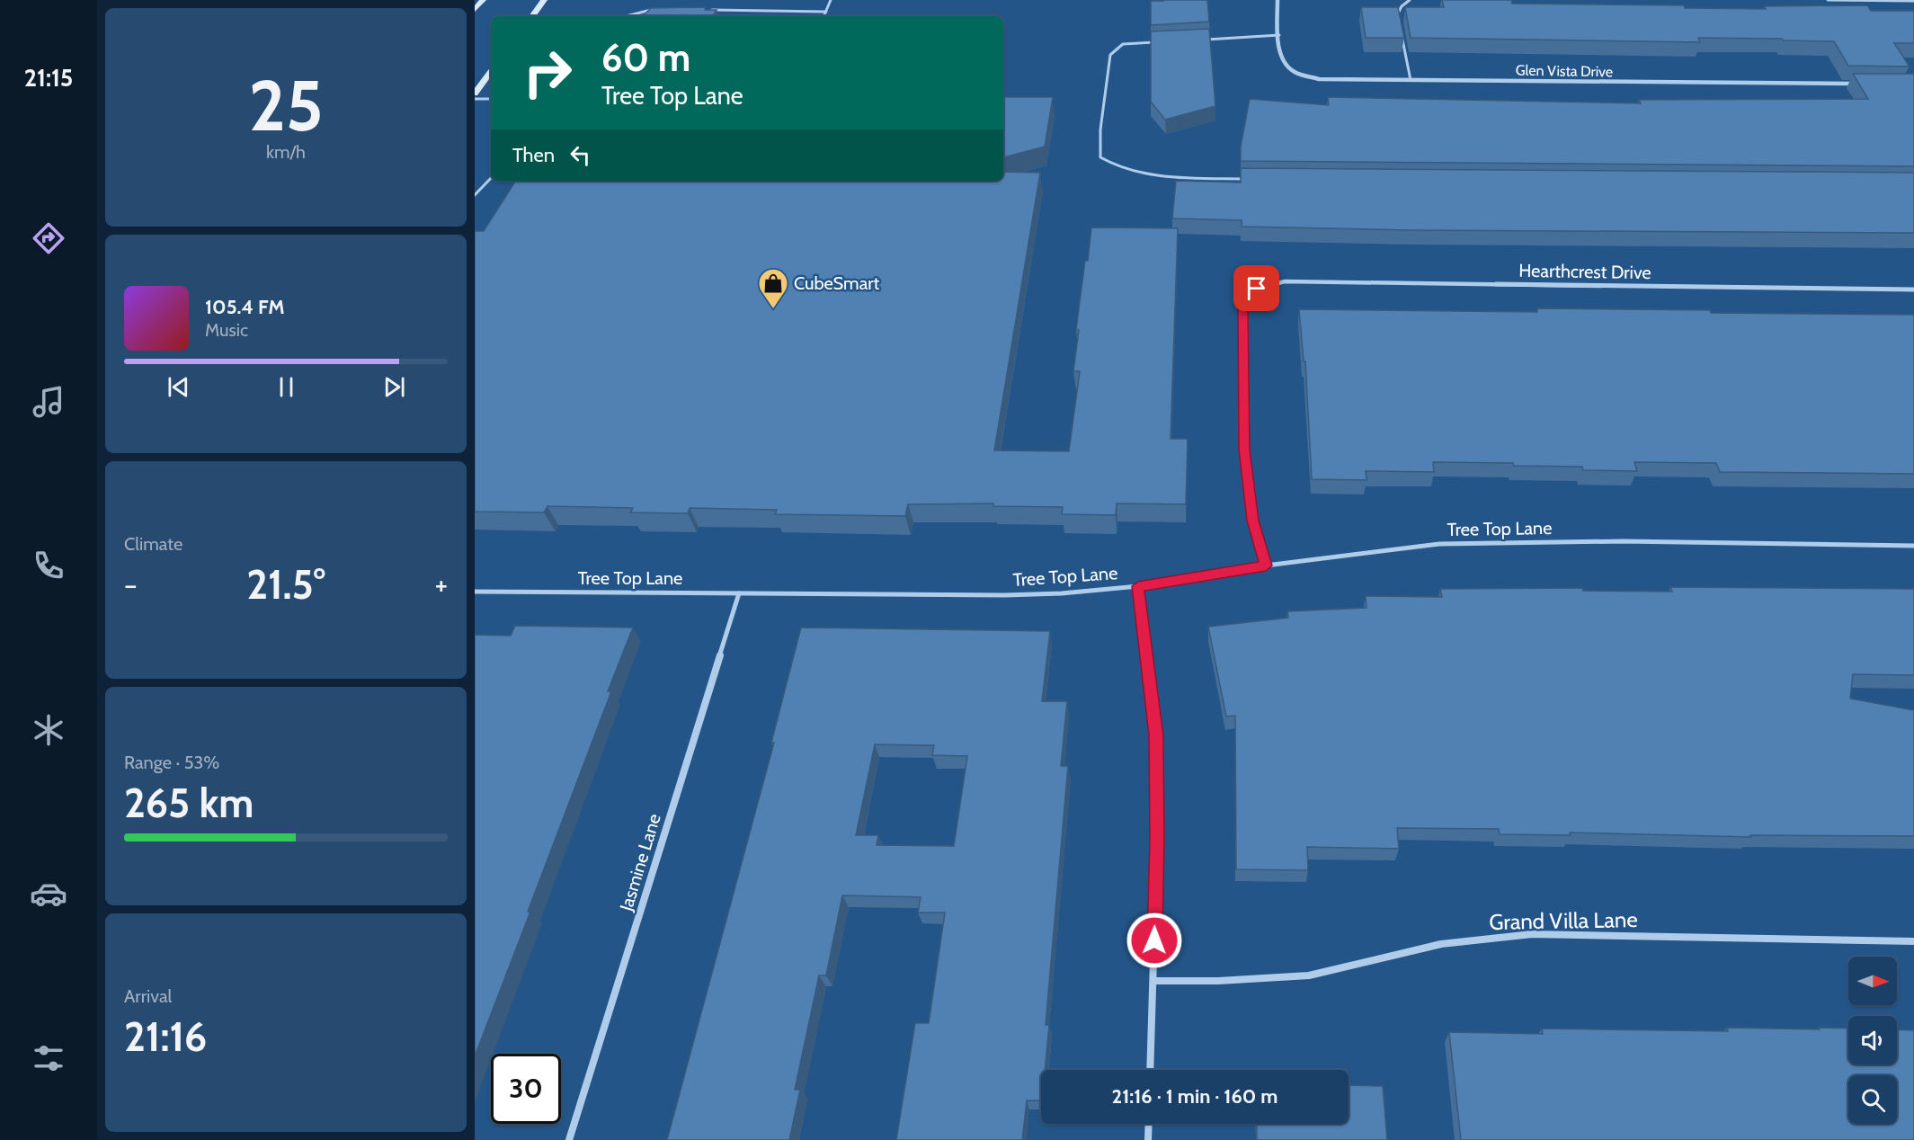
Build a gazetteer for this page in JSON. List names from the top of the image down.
{
  "streets": {
    "street": [
      "Glen Vista Drive",
      "Hearthcrest Drive",
      "Tree Top Lane",
      "Jasmine Lane",
      "Grand Villa Lane"
    ]
  },
  "crossings": [
    ["Hearthcrest Drive", "Tree Top Lane"],
    ["Tree Top Lane", "Jasmine Lane"]
  ],
  "places": {
    "shop": ["CubeSmart"]
  },
  "north": "right",
  "page": {
    "tabs": "21:15",
    "tile": [
      ["25", "km/h"],
      "Climate",
      ["Range · 53%", "265 km"],
      ["Arrival", "21:16"]
    ],
    "turn": ["60 m", "Tree Top Lane"],
    "then": "Then",
    "song": ["105.4 FM", "Music"],
    "heat": ["−", "21.5°", "+"],
    "limit": "30",
    "trip": "21:16 · 1 min · 160 m"
  }
}
